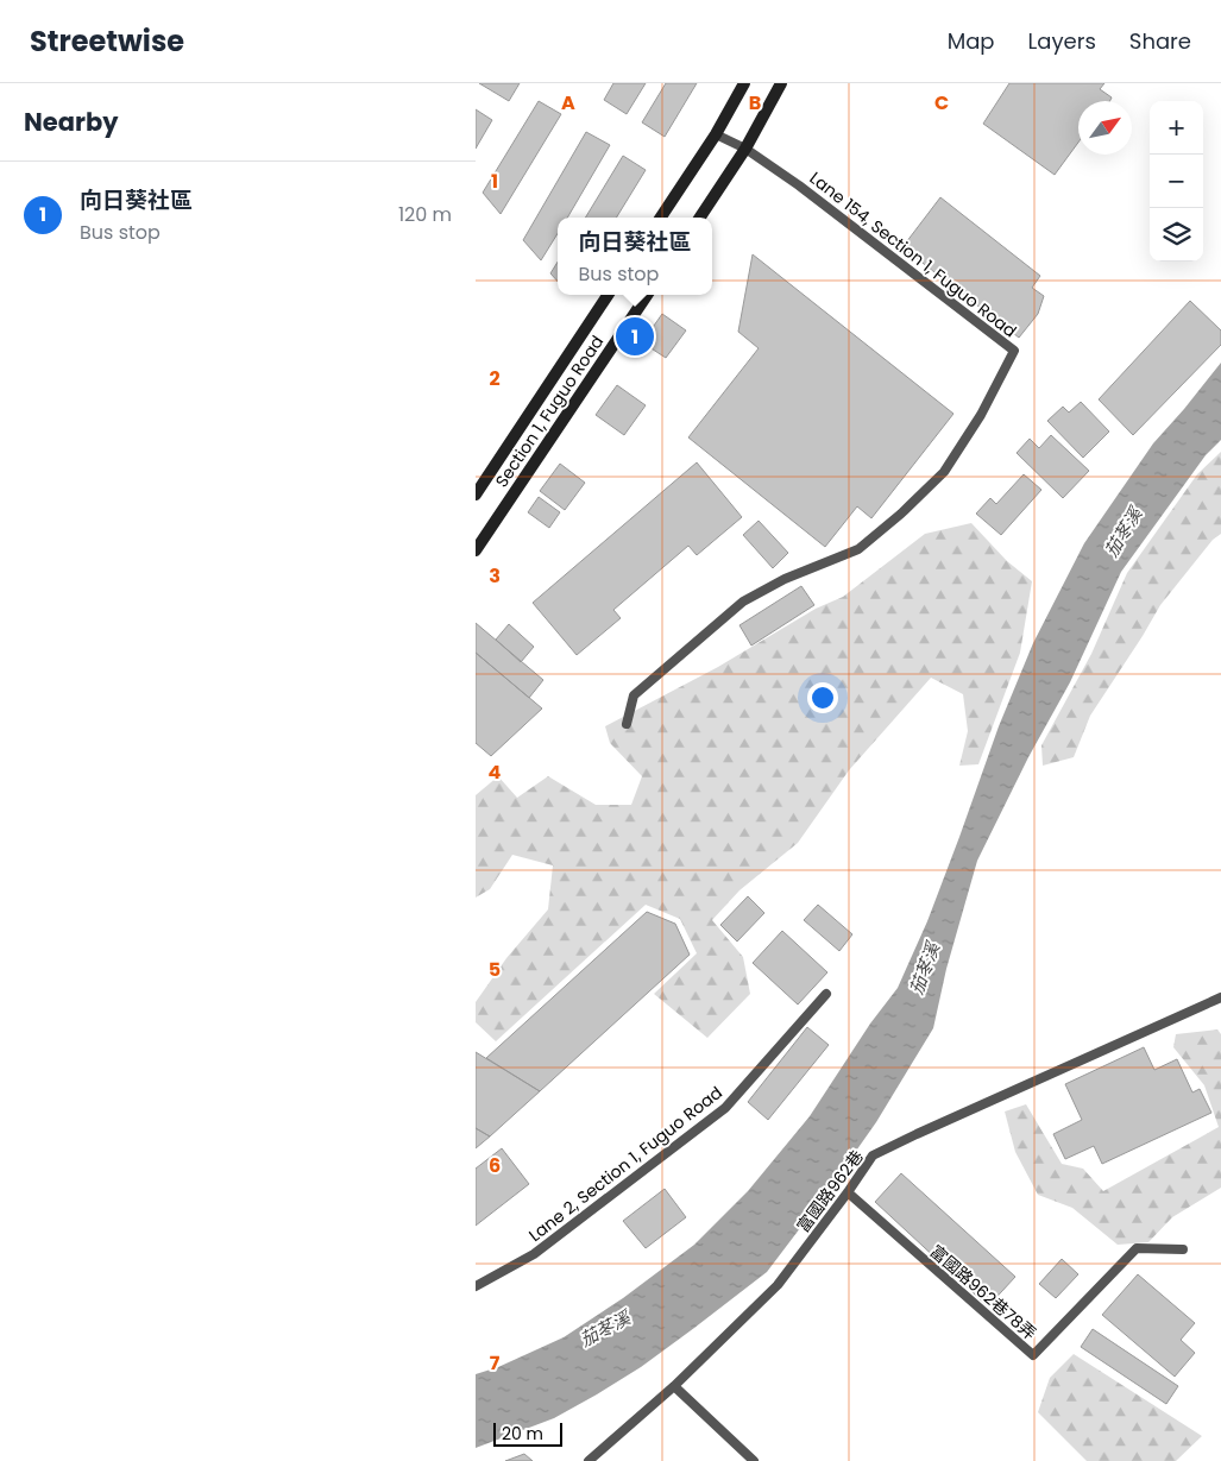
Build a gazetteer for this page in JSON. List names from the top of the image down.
{
  "streets": {
    "street": ["Section 1, Fuguo Road"],
    "lane": [
      "Lane 154, Section 1, Fuguo Road",
      "Lane 2, Section 1, Fuguo Road",
      "富國路962巷",
      "富國路962巷78弄"
    ]
  },
  "crossings": [
    ["富國路962巷", "富國路962巷78弄"]
  ],
  "water": ["茄苳溪"],
  "scale_bar": "20 m",
  "north": "top right",
  "page": {
    "header": "Streetwise",
    "nav": ["Map", "Layers", "Share"],
    "heading": "Nearby",
    "map_buttons": ["+", "−"],
    "list": [
      {
        "mark": "1",
        "name": "向日葵社區",
        "note": "Bus stop",
        "value": "120 m"
      }
    ],
    "popup": ["向日葵社區", "Bus stop"],
    "pins": "1",
    "scale": "20 m"
  },
  "grid": {
    "columns": ["A", "B", "C"],
    "rows": [
      "1",
      "2",
      "3",
      "4",
      "5",
      "6",
      "7"
    ]
  }
}
